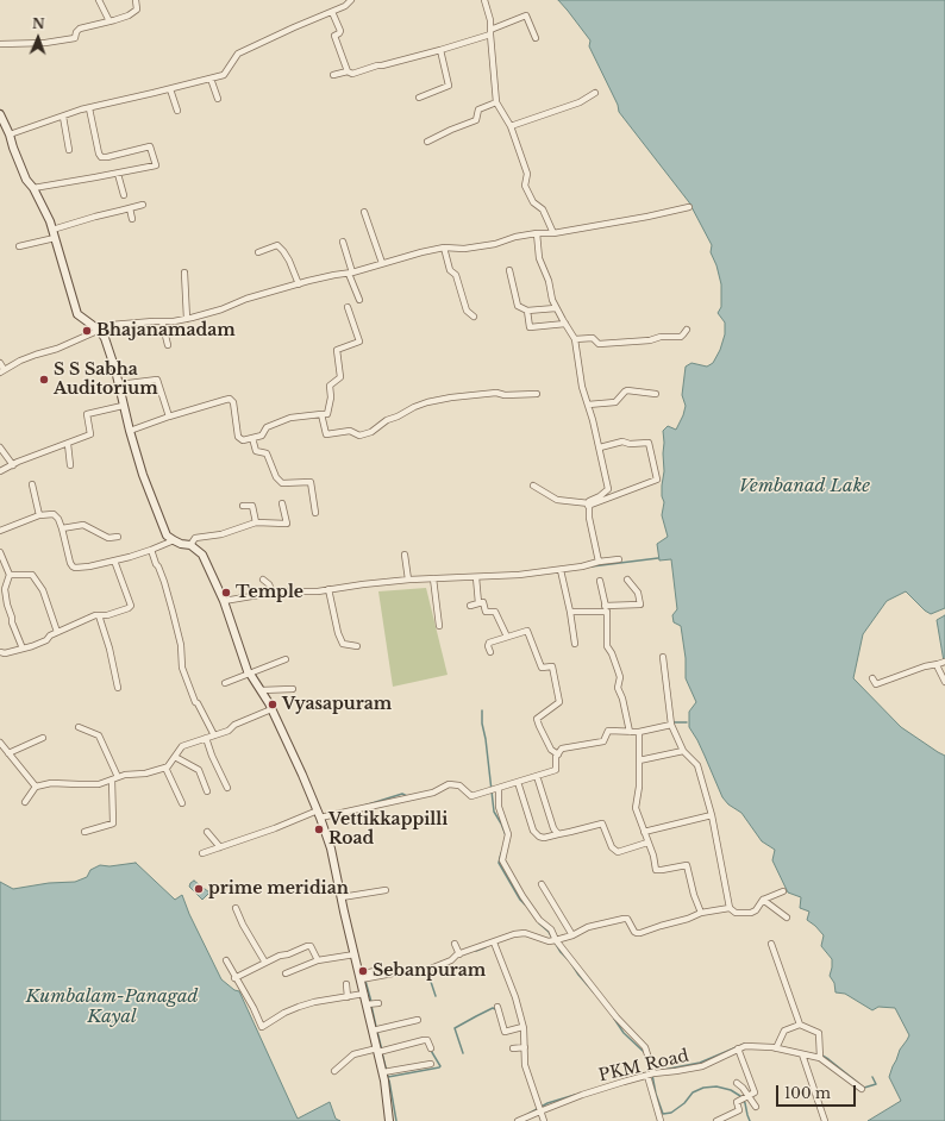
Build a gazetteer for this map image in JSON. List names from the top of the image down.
{
  "streets": {
    "street": ["PKM Road"]
  },
  "water": ["Vembanad Lake", "Kumbalam-Panagad Kayal"],
  "places": [
    "Bhajanamadam",
    "S S Sabha Auditorium",
    "Temple",
    "Vyasapuram",
    "Vettikkappilli Road",
    "prime meridian",
    "Sebanpuram"
  ],
  "scale_bar": "100 m",
  "north": "top"
}
